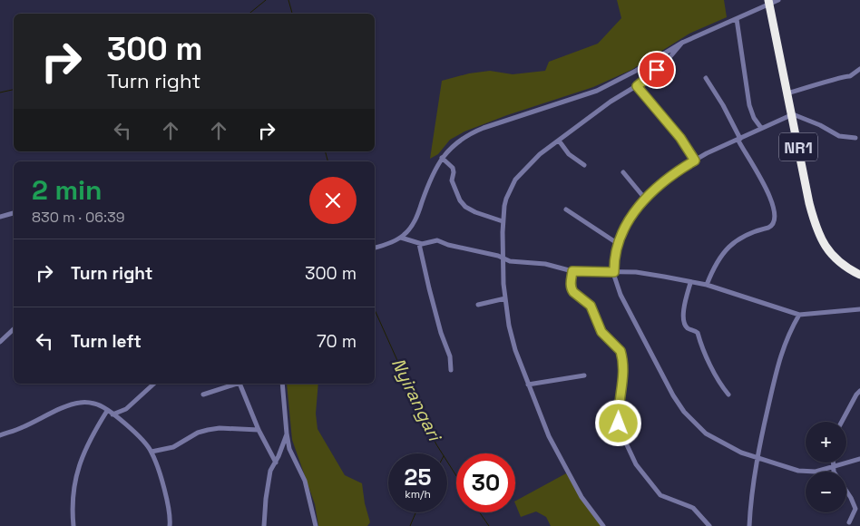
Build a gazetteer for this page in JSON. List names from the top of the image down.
{
  "streets": {
    "highway": ["NR1"]
  },
  "water": ["Nyirangari"],
  "page": {
    "turn": ["300 m", "Turn right"],
    "heading": ["2 min", "830 m · 06:39"],
    "list": [
      {
        "name": "Turn right",
        "value": "300 m"
      },
      {
        "name": "Turn left",
        "value": "70 m"
      }
    ],
    "map_buttons": ["+", "−"],
    "speed": "25 km/h",
    "limit": "30"
  }
}
